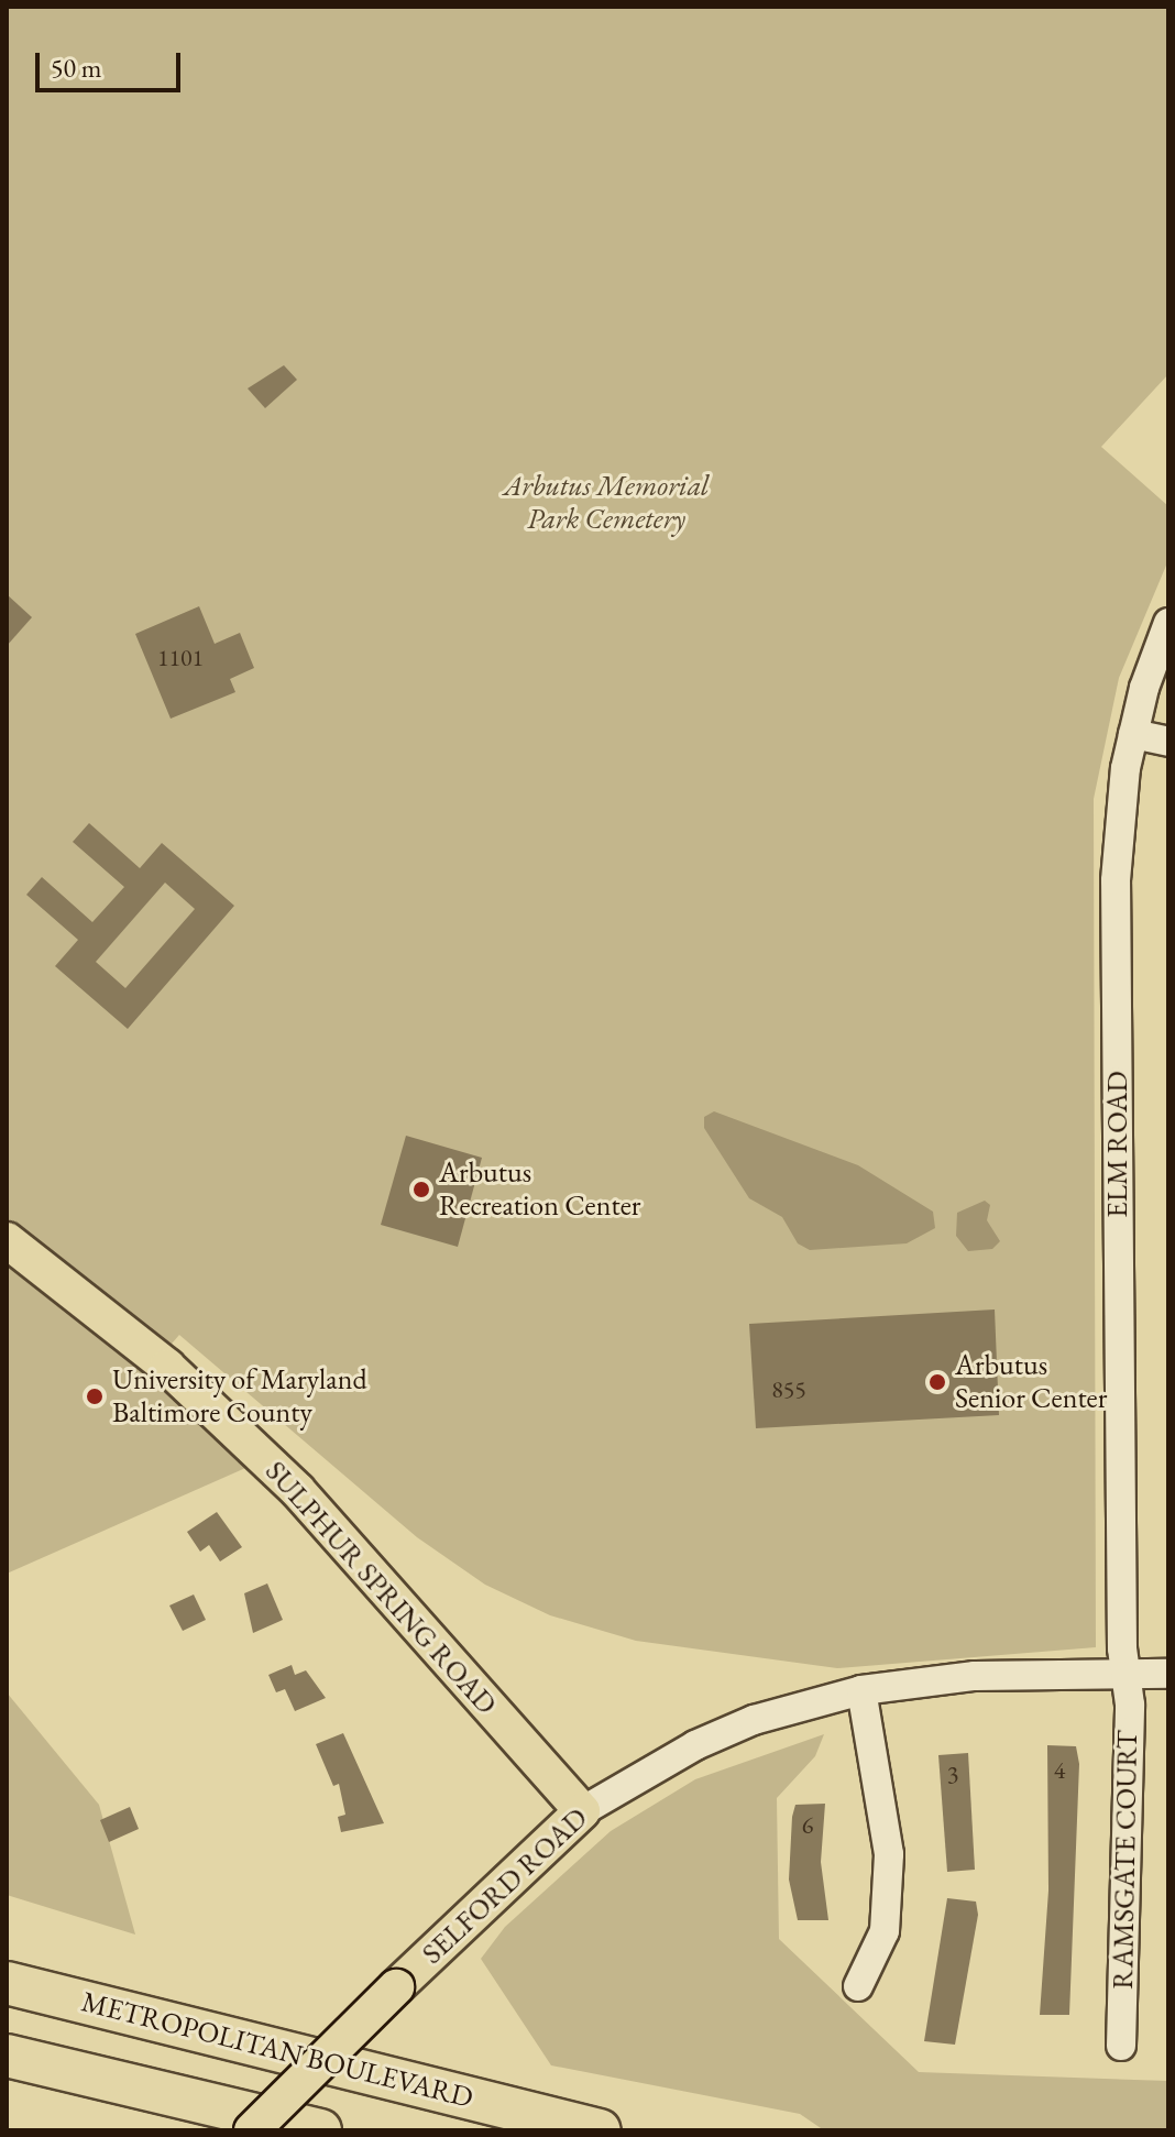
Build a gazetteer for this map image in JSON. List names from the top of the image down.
{
  "streets": {
    "highway": ["METROPOLITAN BOULEVARD"],
    "main road": ["SULPHUR SPRING ROAD", "SELFORD ROAD"],
    "street": ["ELM ROAD", "RAMSGATE COURT"]
  },
  "crossings": [
    ["ELM ROAD", "RAMSGATE COURT"],
    ["ELM ROAD", "SELFORD ROAD"],
    ["SULPHUR SPRING ROAD", "SELFORD ROAD"],
    ["RAMSGATE COURT", "SELFORD ROAD"]
  ],
  "parks": ["Arbutus Memorial Park Cemetery"],
  "places": ["Arbutus Recreation Center", "Arbutus Senior Center", "University of Maryland Baltimore County"],
  "house_numbers": [
    "1101",
    "855",
    "4",
    "3",
    "6"
  ],
  "scale_bar": "50 m"
}
